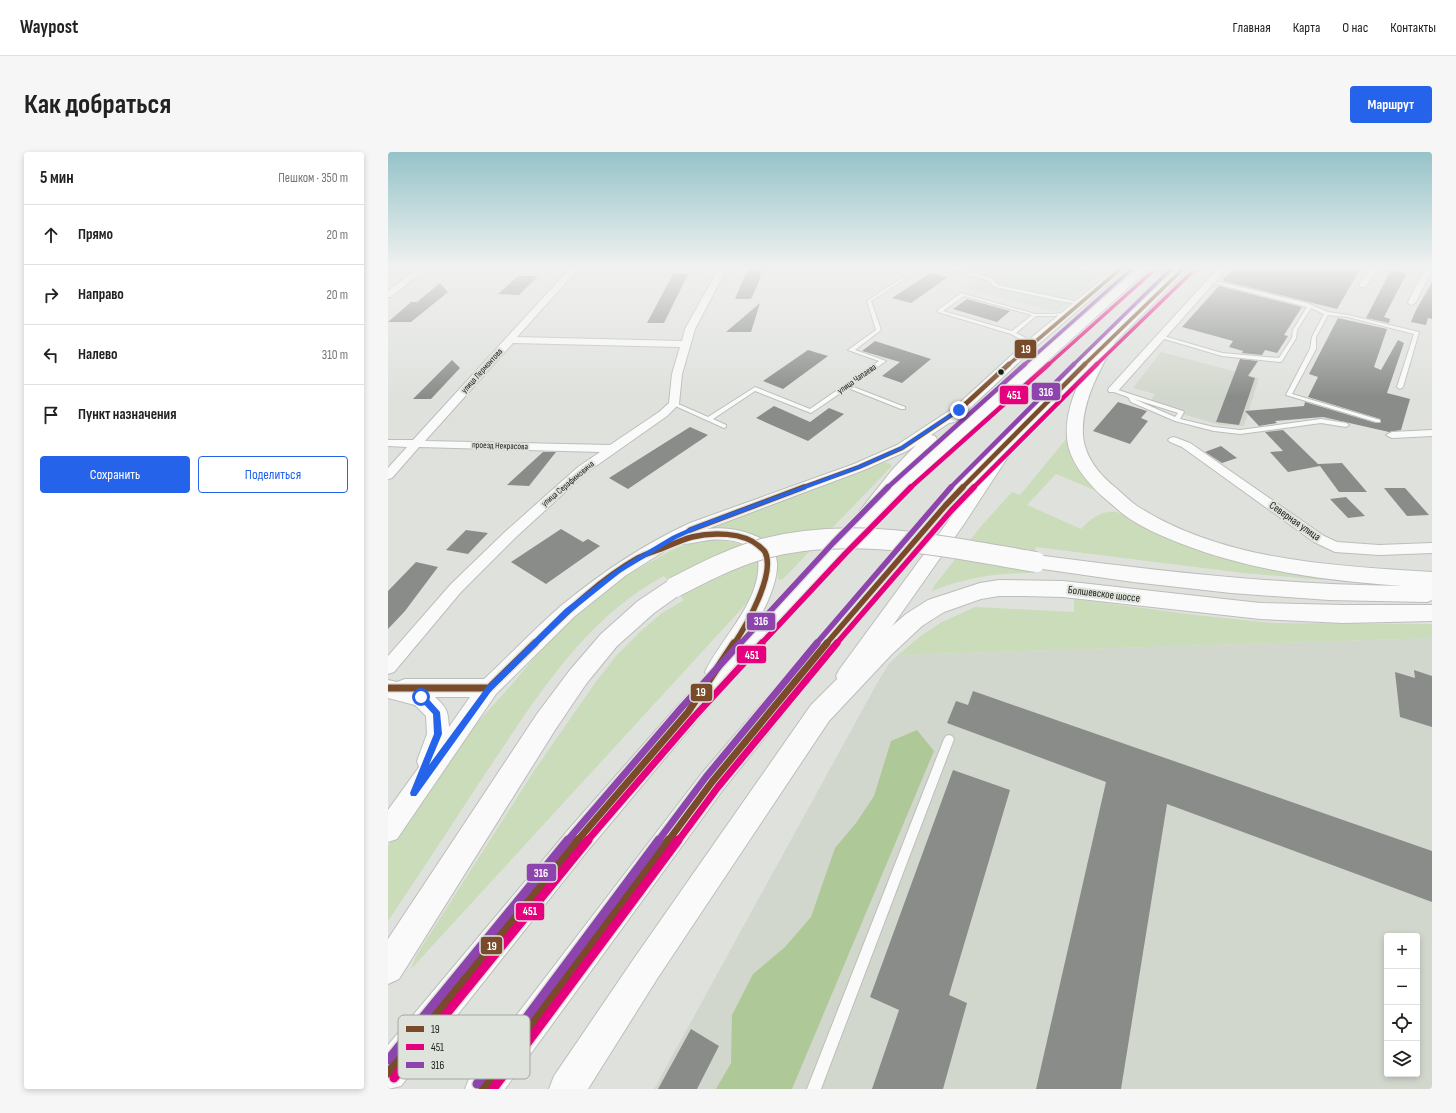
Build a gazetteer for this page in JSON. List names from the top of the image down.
{
  "streets": {
    "main road": ["Болшевское шоссе"],
    "street": [
      "улица Лермонтова",
      "проезд Некрасова",
      "улица Серафимовича",
      "Северная улица"
    ],
    "lane": ["улица Чапаева"]
  },
  "crossings": [
    ["улица Лермонтова", "проезд Некрасова"],
    ["проезд Некрасова", "улица Серафимовича"]
  ],
  "lines": ["transit line 19", "transit line 451", "transit line 316"],
  "legend": ["19", "451", "316"],
  "page": {
    "header": "Waypost",
    "nav": [
      "Главная",
      "Карта",
      "О нас",
      "Контакты"
    ],
    "buttons": [
      "Маршрут",
      ["Сохранить", "Поделиться"]
    ],
    "title": "Как добраться",
    "heading": ["5 мин", "Пешком · 350 m"],
    "list": [
      ["Прямо", "20 m"],
      ["Направо", "20 m"],
      ["Налево", "310 m"],
      "Пункт назначения"
    ],
    "map_buttons": ["+", "−"]
  }
}
